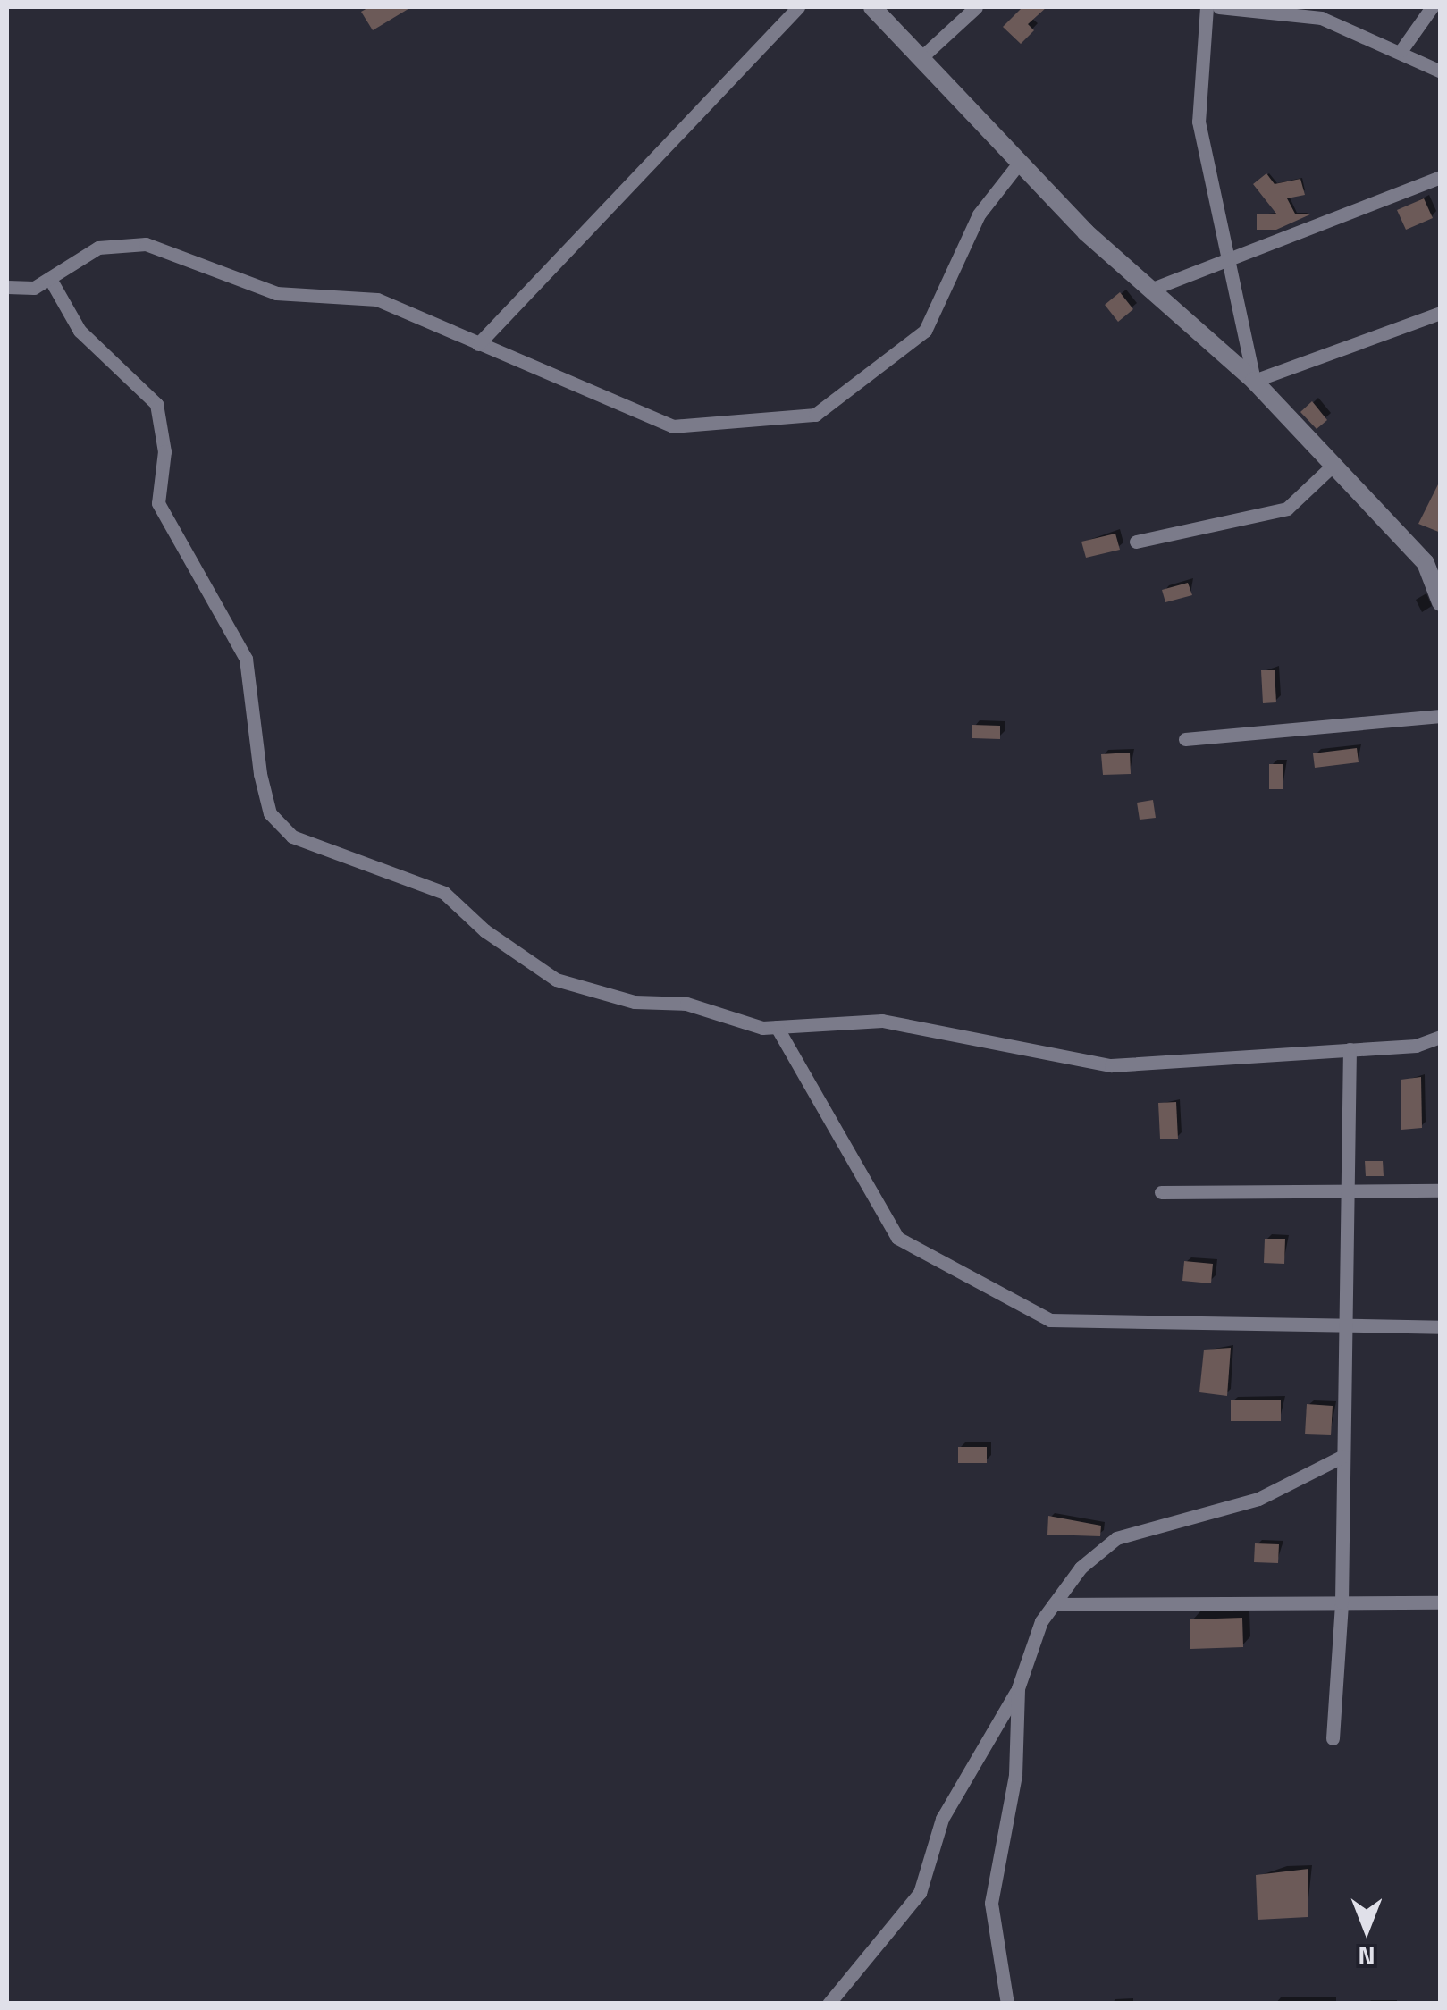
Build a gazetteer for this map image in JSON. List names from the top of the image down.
{
  "north": "bottom"
}
